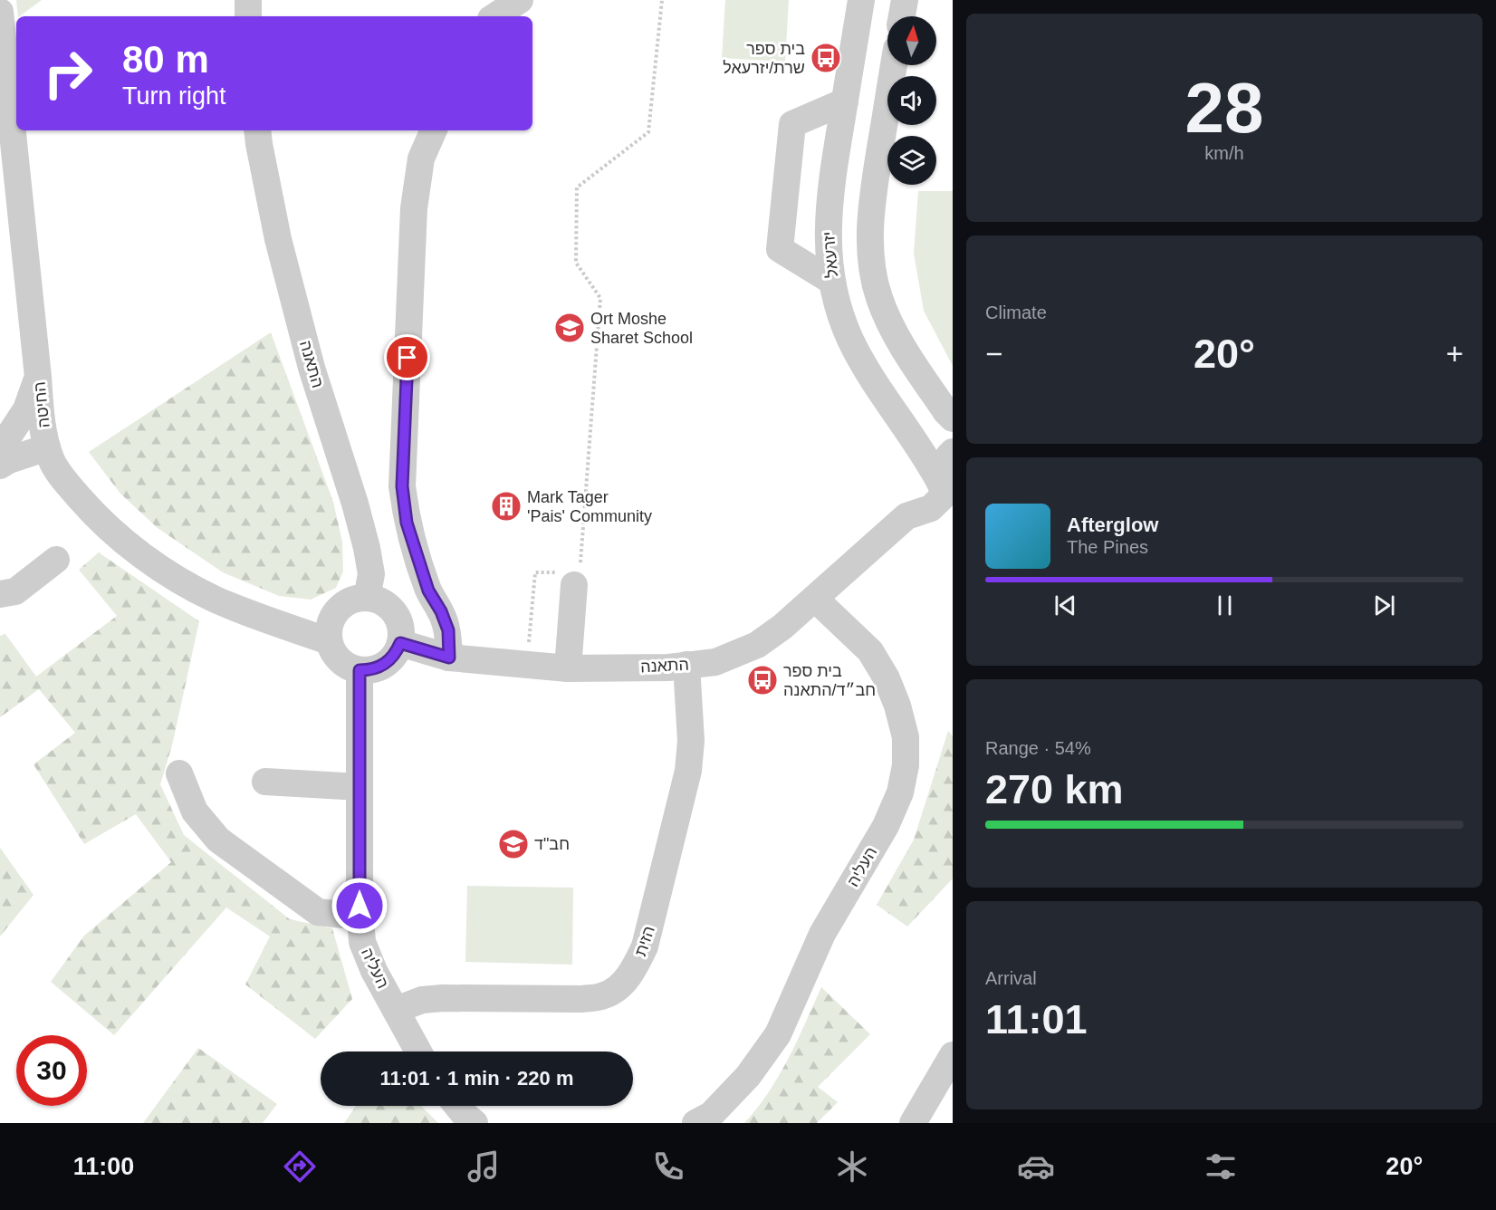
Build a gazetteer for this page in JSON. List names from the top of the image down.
{
  "streets": {
    "street": [
      "יזרעאל",
      "התאנה",
      "החיטה",
      "העליה",
      "הזית"
    ]
  },
  "crossings": [
    ["יזרעאל", "התאנה"],
    ["התאנה", "החיטה"],
    ["התאנה", "העליה"],
    ["התאנה", "הזית"],
    ["החיטה", "העליה"],
    ["העליה", "הזית"]
  ],
  "places": {
    "bus stop": ["בית ספר שרת/יזרעאל", "בית ספר חב״ד/התאנה"],
    "school or university": ["Ort Moshe Sharet School", "חב\"ד"],
    "building": ["Mark Tager 'Pais' Community"]
  },
  "north": "top",
  "page": {
    "tile": [
      ["28", "km/h"],
      "Climate",
      ["Range · 54%", "270 km"],
      ["Arrival", "11:01"]
    ],
    "turn": ["80 m", "Turn right"],
    "heat": ["−", "20°", "+"],
    "song": ["Afterglow", "The Pines"],
    "limit": "30",
    "trip": "11:01 · 1 min · 220 m",
    "tabs": ["11:00", "20°"]
  }
}
